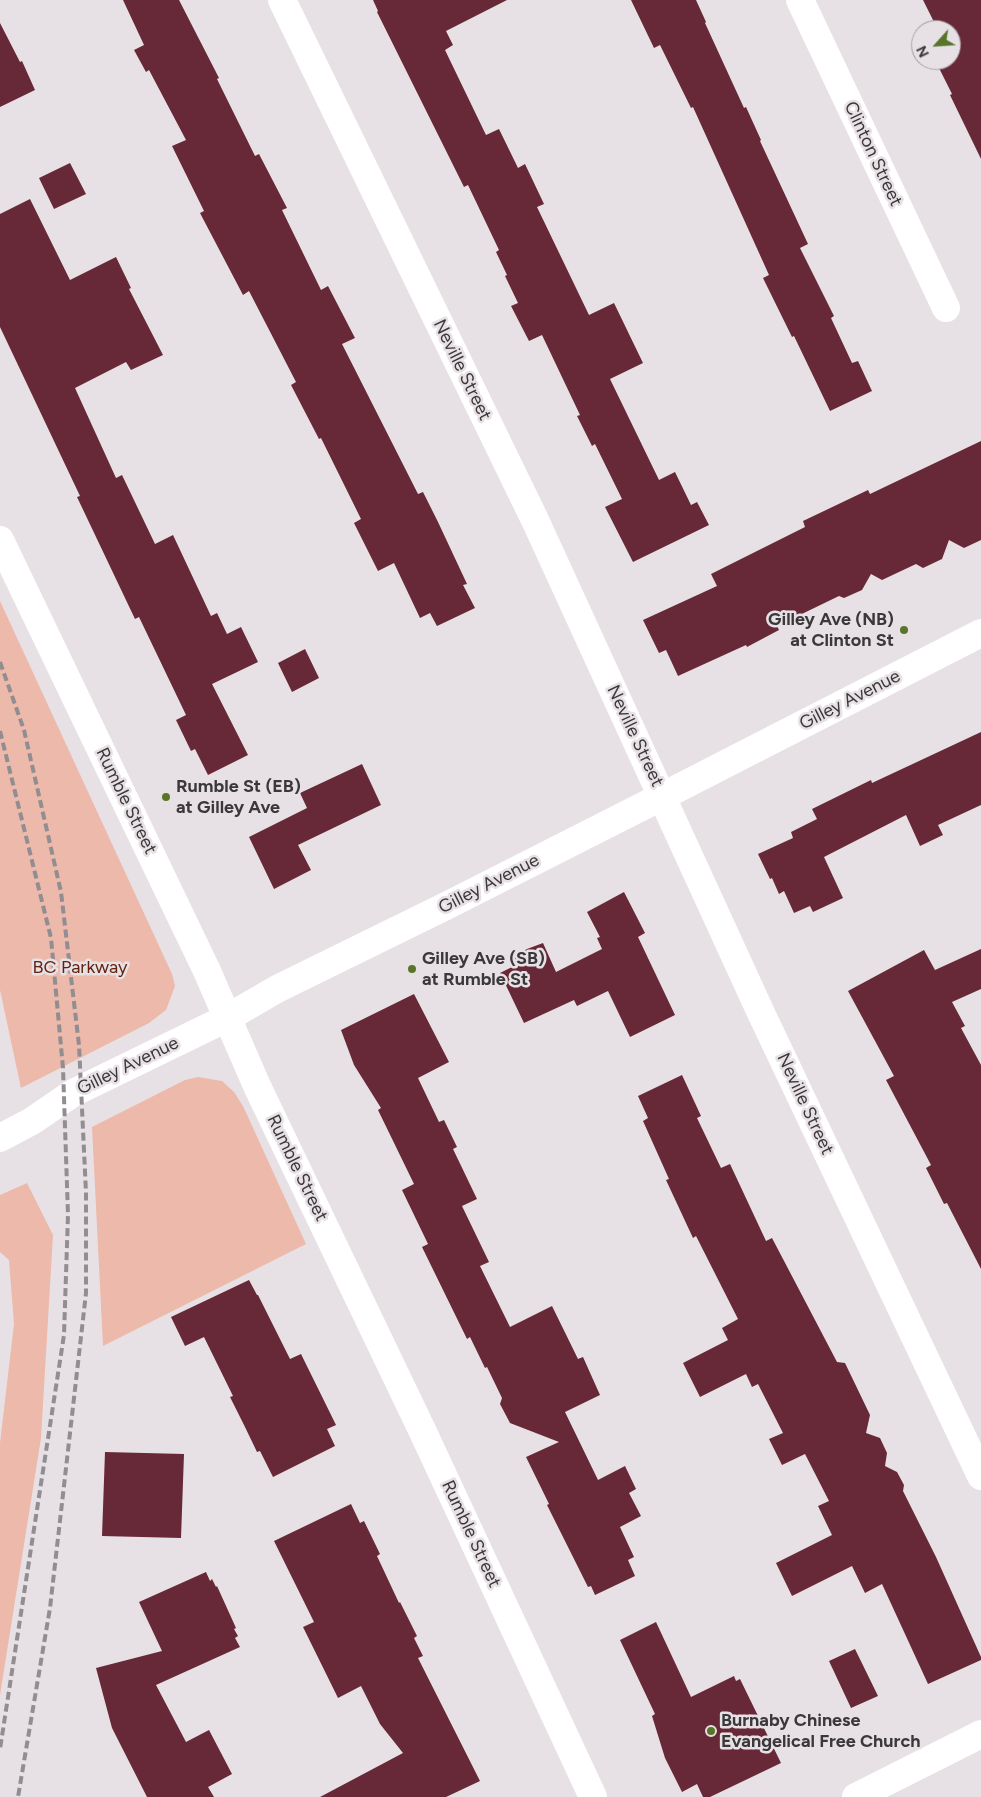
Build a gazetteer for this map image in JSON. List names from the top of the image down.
{
  "streets": {
    "street": [
      "Clinton Street",
      "Neville Street",
      "Gilley Avenue",
      "Rumble Street"
    ]
  },
  "crossings": [
    ["Neville Street", "Gilley Avenue"],
    ["Gilley Avenue", "Rumble Street"]
  ],
  "parks": ["BC Parkway"],
  "places": [
    "Gilley Ave (NB) at Clinton St",
    "Rumble St (EB) at Gilley Ave",
    "Gilley Ave (SB) at Rumble St",
    "Burnaby Chinese Evangelical Free Church"
  ],
  "north": "bottom left"
}
